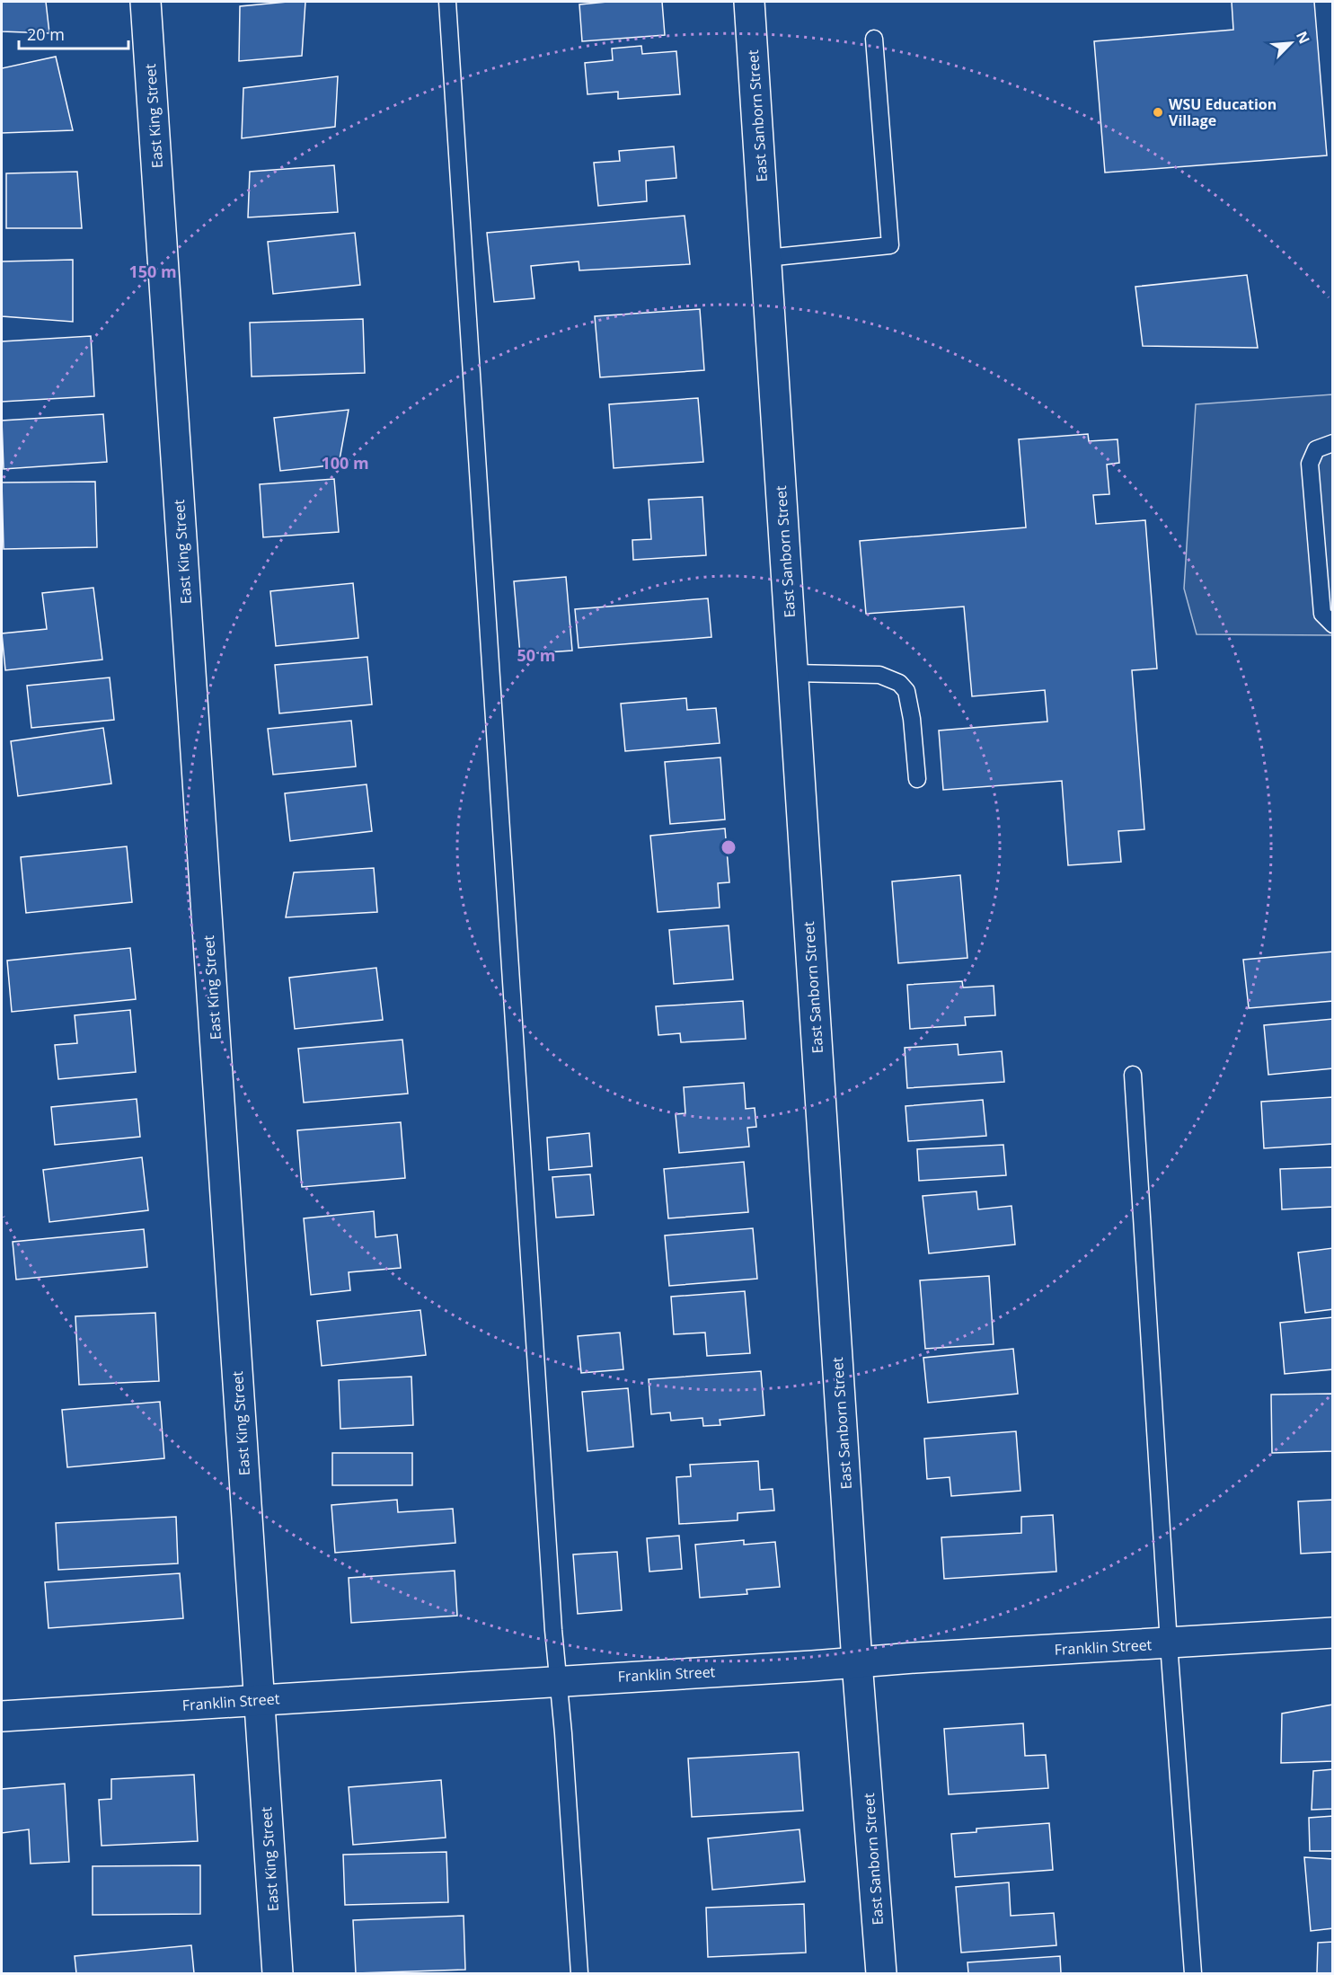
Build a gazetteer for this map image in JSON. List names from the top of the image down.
{
  "streets": {
    "street": ["East King Street", "East Sanborn Street", "Franklin Street"]
  },
  "crossings": [
    ["East King Street", "Franklin Street"],
    ["East Sanborn Street", "Franklin Street"]
  ],
  "places": ["WSU Education Village"],
  "scale_bar": "20 m",
  "north": "top right",
  "rings": ["150 m", "100 m", "50 m"]
}
